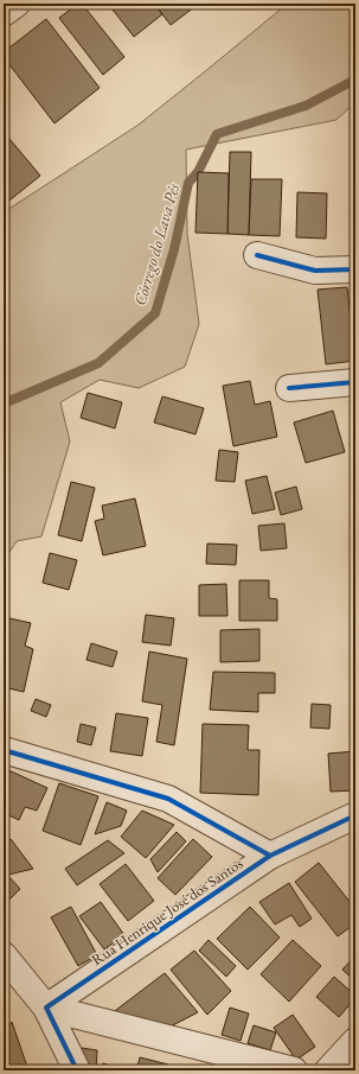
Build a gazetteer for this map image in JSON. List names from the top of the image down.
{
  "streets": {
    "street": ["Rua Henrique José dos Santos"]
  },
  "water": ["Córrego do Lava Pés"]
}
